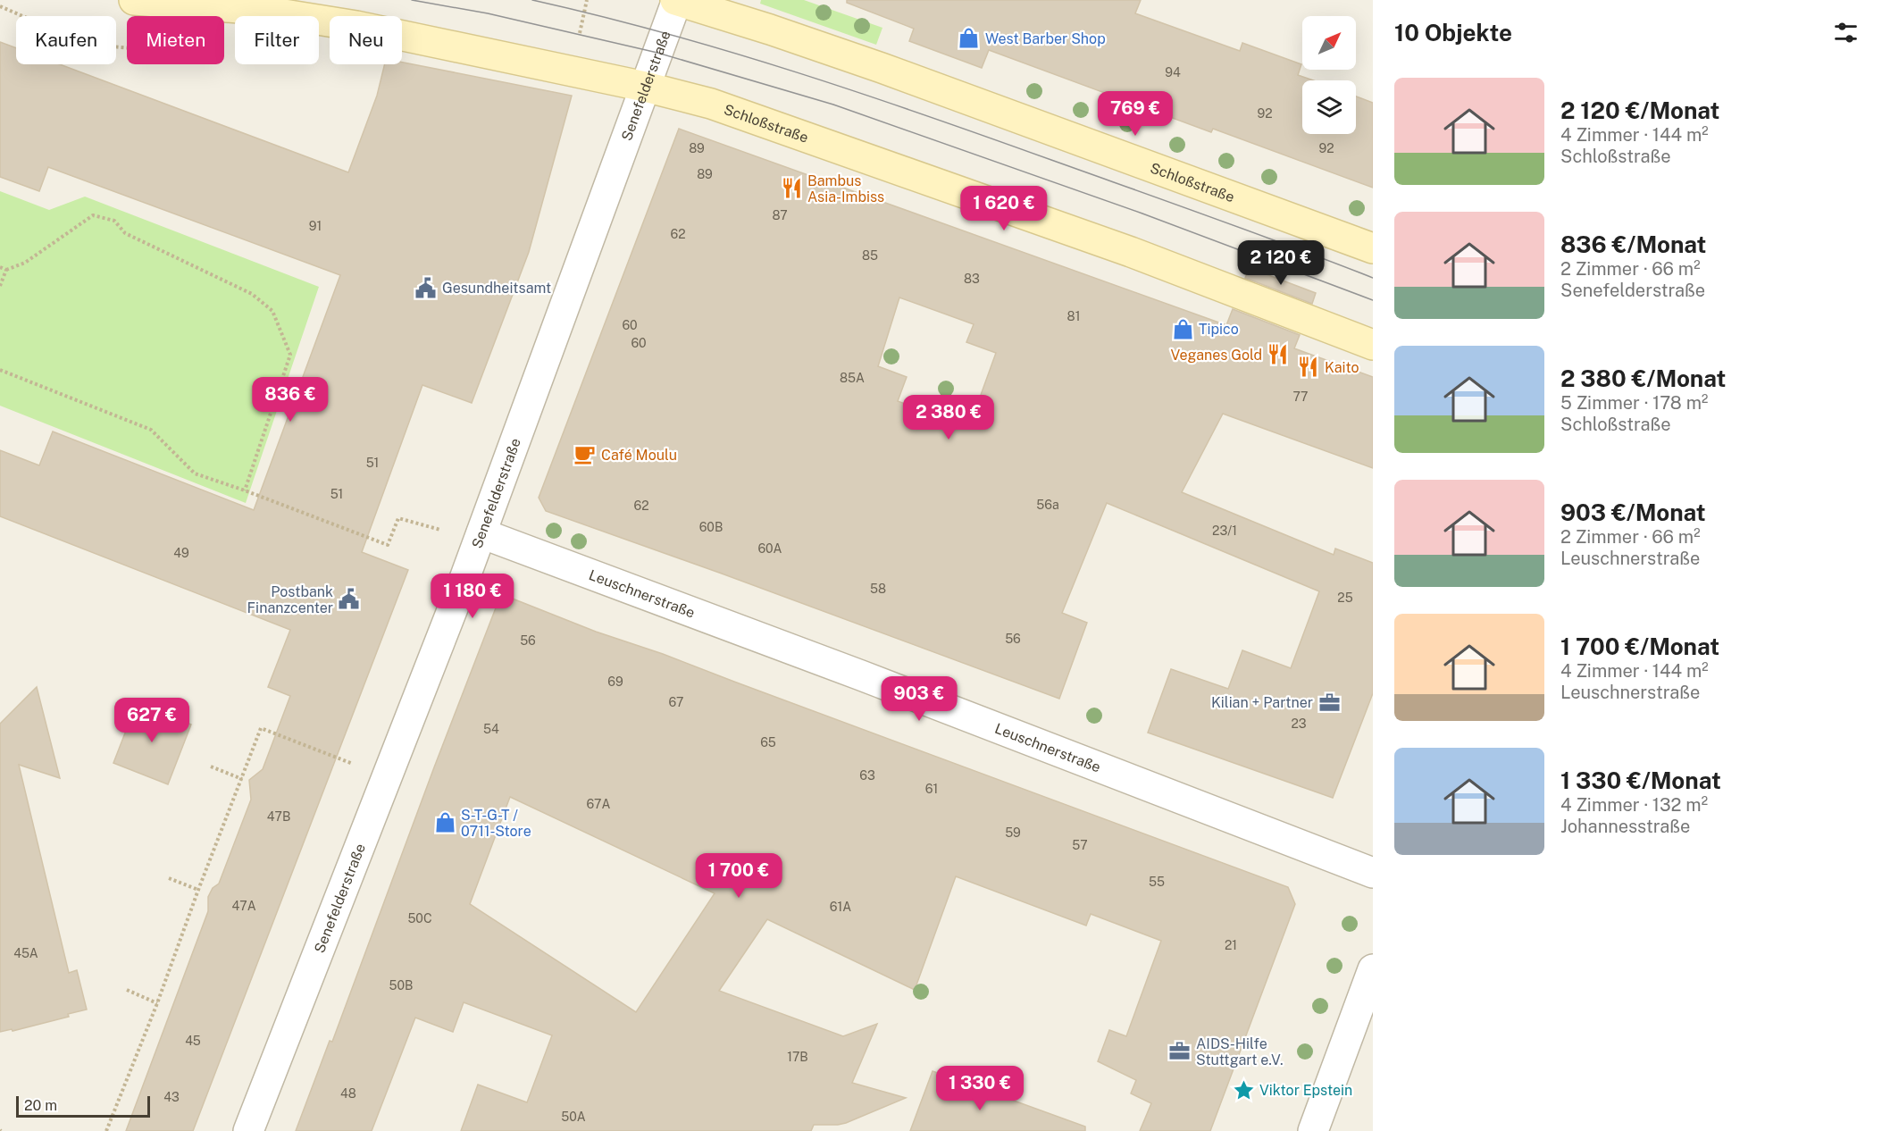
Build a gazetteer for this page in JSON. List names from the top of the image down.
{
  "streets": {
    "street": ["Senefelderstraße", "Schloßstraße", "Leuschnerstraße"]
  },
  "crossings": [
    ["Senefelderstraße", "Schloßstraße"],
    ["Senefelderstraße", "Leuschnerstraße"]
  ],
  "places": {
    "shop": ["West Barber Shop", "Tipico", "S-T-G-T / 0711-Store"],
    "restaurant": ["Bambus Asia-Imbiss", "Veganes Gold", "Kaito"],
    "public building": ["Gesundheitsamt", "Postbank Finanzcenter"],
    "cafe": ["Café Moulu"],
    "office": ["Kilian + Partner", "AIDS-Hilfe Stuttgart e.V."],
    "place": ["Viktor Epstein"]
  },
  "house_numbers": [
    "94",
    "92",
    "89",
    "92",
    "89",
    "87",
    "91",
    "62",
    "85",
    "83",
    "81",
    "60",
    "60",
    "85A",
    "77",
    "51",
    "51",
    "56a",
    "62",
    "60B",
    "23/1",
    "60A",
    "49",
    "58",
    "25",
    "56",
    "56",
    "69",
    "67",
    "23",
    "54",
    "65",
    "63",
    "61",
    "67A",
    "47B",
    "59",
    "57",
    "55",
    "47A",
    "61A",
    "50C",
    "21",
    "45A",
    "50B",
    "45",
    "17B",
    "48",
    "43",
    "50A"
  ],
  "scale_bar": "20 m",
  "north": "top right",
  "page": {
    "heading": "10 Objekte",
    "chip": [
      "Kaufen",
      "Mieten",
      "Filter",
      "Neu"
    ],
    "list": [
      {
        "name": "2 120 €/Monat",
        "note": "4 Zimmer · 144 m² · Schloßstraße"
      },
      {
        "name": "836 €/Monat",
        "note": "2 Zimmer · 66 m² · Senefelderstraße"
      },
      {
        "name": "2 380 €/Monat",
        "note": "5 Zimmer · 178 m² · Schloßstraße"
      },
      {
        "name": "903 €/Monat",
        "note": "2 Zimmer · 66 m² · Leuschnerstraße"
      },
      {
        "name": "1 700 €/Monat",
        "note": "4 Zimmer · 144 m² · Leuschnerstraße"
      },
      {
        "name": "1 330 €/Monat",
        "note": "4 Zimmer · 132 m² · Johannesstraße"
      }
    ],
    "price": [
      "769 €",
      "1 620 €",
      "2 120 €",
      "836 €",
      "2 380 €",
      "1 180 €",
      "903 €",
      "627 €",
      "1 700 €",
      "1 330 €"
    ],
    "scale": "20 m"
  }
}
